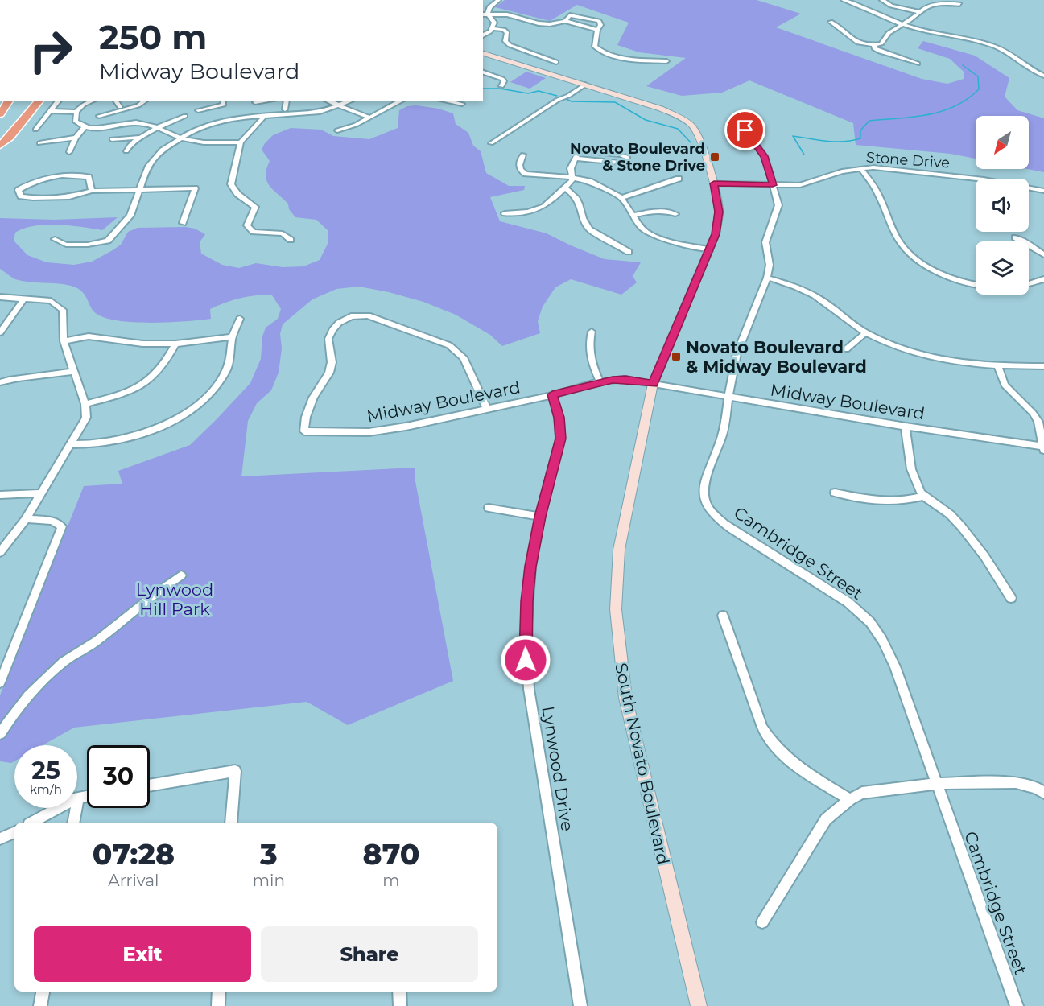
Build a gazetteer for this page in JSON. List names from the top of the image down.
{
  "streets": {
    "main road": ["South Novato Boulevard"],
    "street": [
      "Stone Drive",
      "Midway Boulevard",
      "Cambridge Street",
      "Lynwood Drive"
    ]
  },
  "crossings": [
    ["Stone Drive", "Cambridge Street"],
    ["Stone Drive", "South Novato Boulevard"],
    ["Midway Boulevard", "Cambridge Street"],
    ["Midway Boulevard", "South Novato Boulevard"],
    ["Midway Boulevard", "Lynwood Drive"]
  ],
  "parks": ["Lynwood Hill Park"],
  "places": {
    "transit": ["Novato Boulevard & Stone Drive", "Novato Boulevard & Midway Boulevard"]
  },
  "north": "bottom left",
  "page": {
    "turn": ["250 m", "Midway Boulevard"],
    "speed": "25 km/h",
    "limit": "30",
    "eta": [
      "07:28",
      "Arrival",
      "3",
      "min",
      "870",
      "m"
    ],
    "buttons": ["Exit", "Share"]
  }
}
